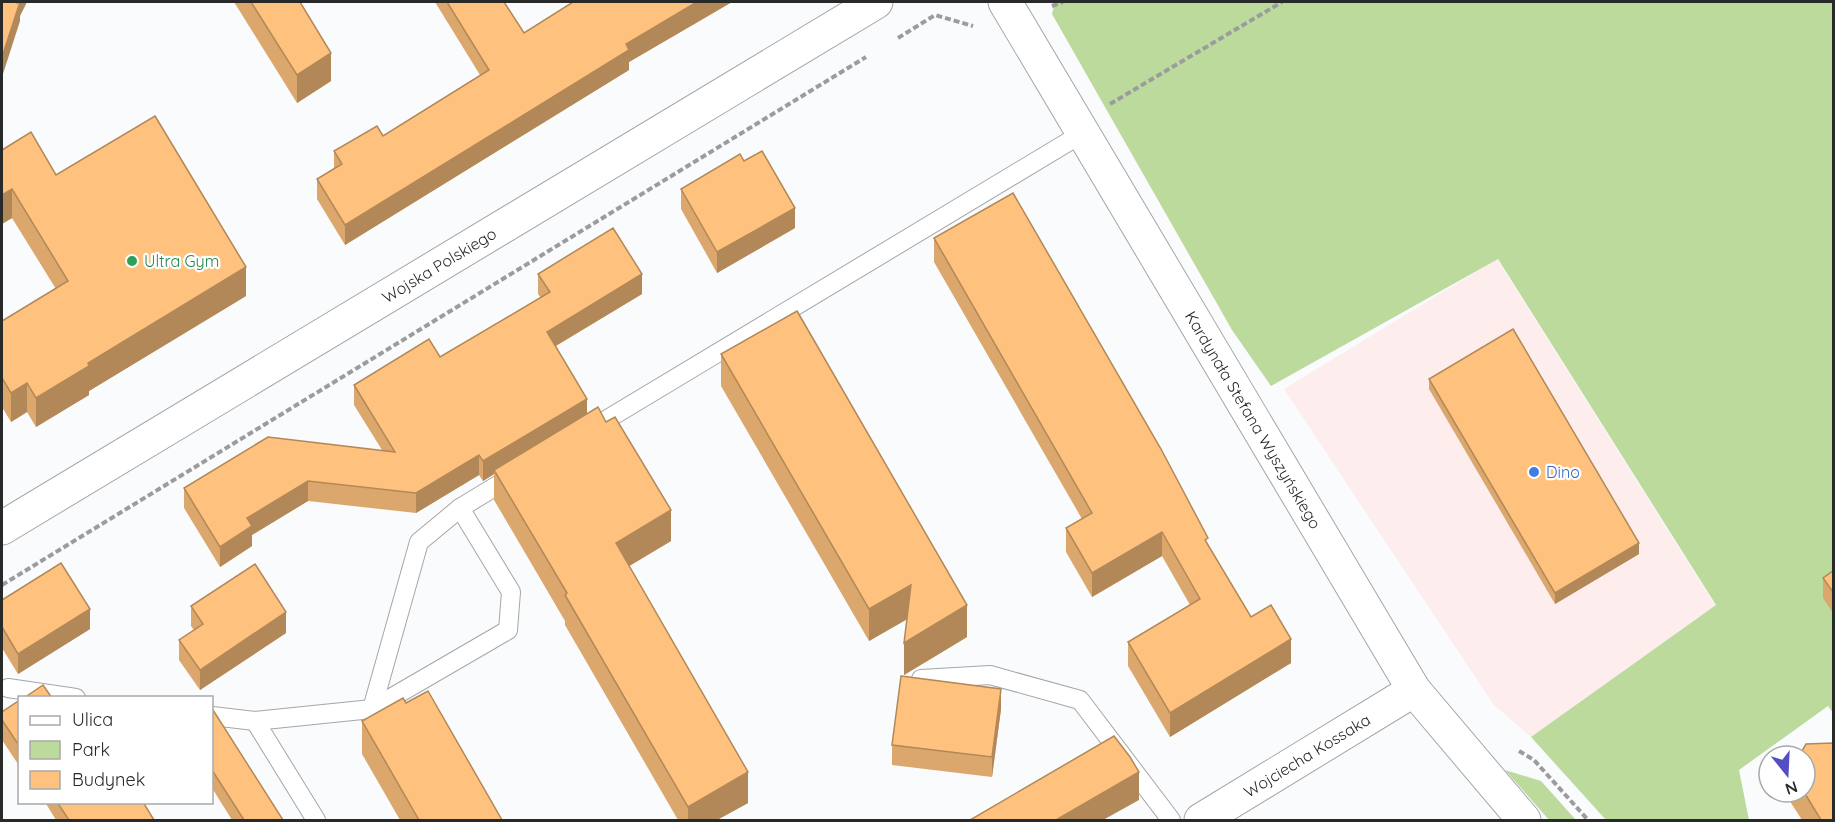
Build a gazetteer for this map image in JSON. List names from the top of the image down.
{
  "streets": {
    "street": ["Wojska Polskiego", "Kardynała Stefana Wyszyńskiego", "Wojciecha Kossaka"]
  },
  "crossings": [
    ["Kardynała Stefana Wyszyńskiego", "Wojciecha Kossaka"]
  ],
  "places": ["Ultra Gym", "Dino"],
  "legend": ["Ulica", "Park", "Budynek"],
  "north": "bottom"
}
